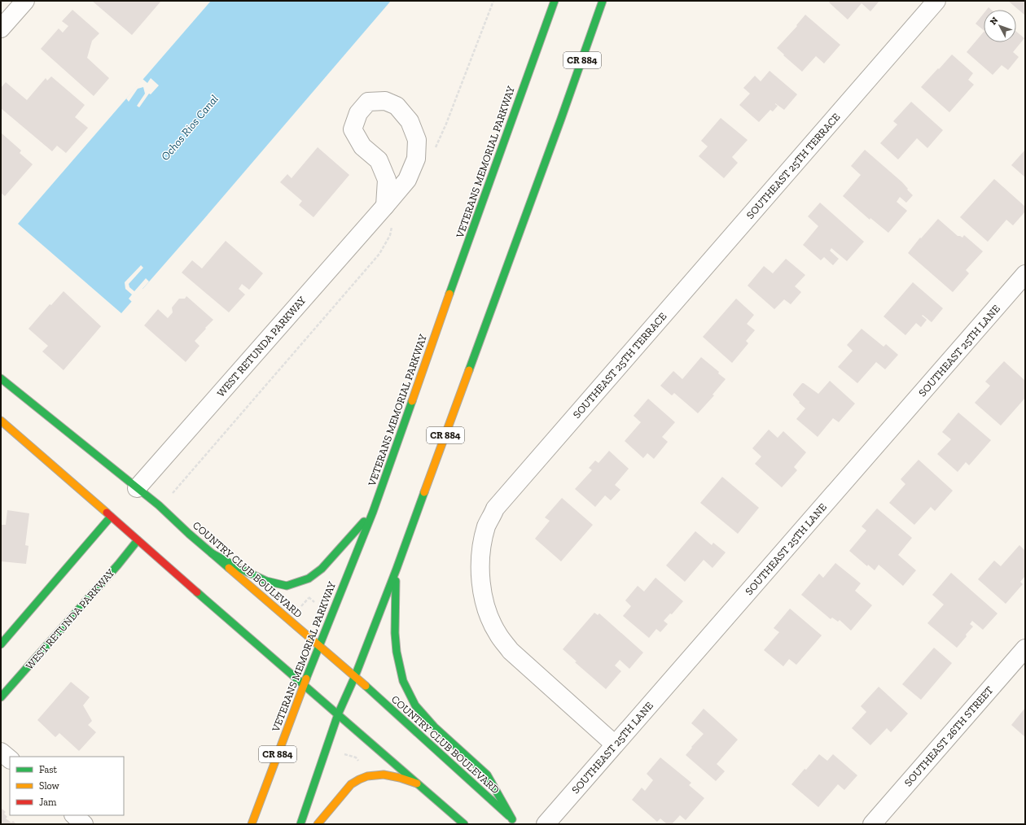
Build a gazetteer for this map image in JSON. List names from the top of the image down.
{
  "streets": {
    "main road": [
      "CR 884",
      "VETERANS MEMORIAL PARKWAY",
      "WEST RETUNDA PARKWAY",
      "COUNTRY CLUB BOULEVARD"
    ],
    "street": ["SOUTHEAST 25TH TERRACE", "SOUTHEAST 25TH LANE", "SOUTHEAST 26TH STREET"]
  },
  "crossings": [
    ["CR 884", "COUNTRY CLUB BOULEVARD"],
    ["VETERANS MEMORIAL PARKWAY", "COUNTRY CLUB BOULEVARD"],
    ["SOUTHEAST 25TH TERRACE", "SOUTHEAST 25TH LANE"],
    ["WEST RETUNDA PARKWAY", "COUNTRY CLUB BOULEVARD"]
  ],
  "water": ["Ochos Rios Canal"],
  "legend": ["Fast", "Slow", "Jam"],
  "north": "top left"
}
